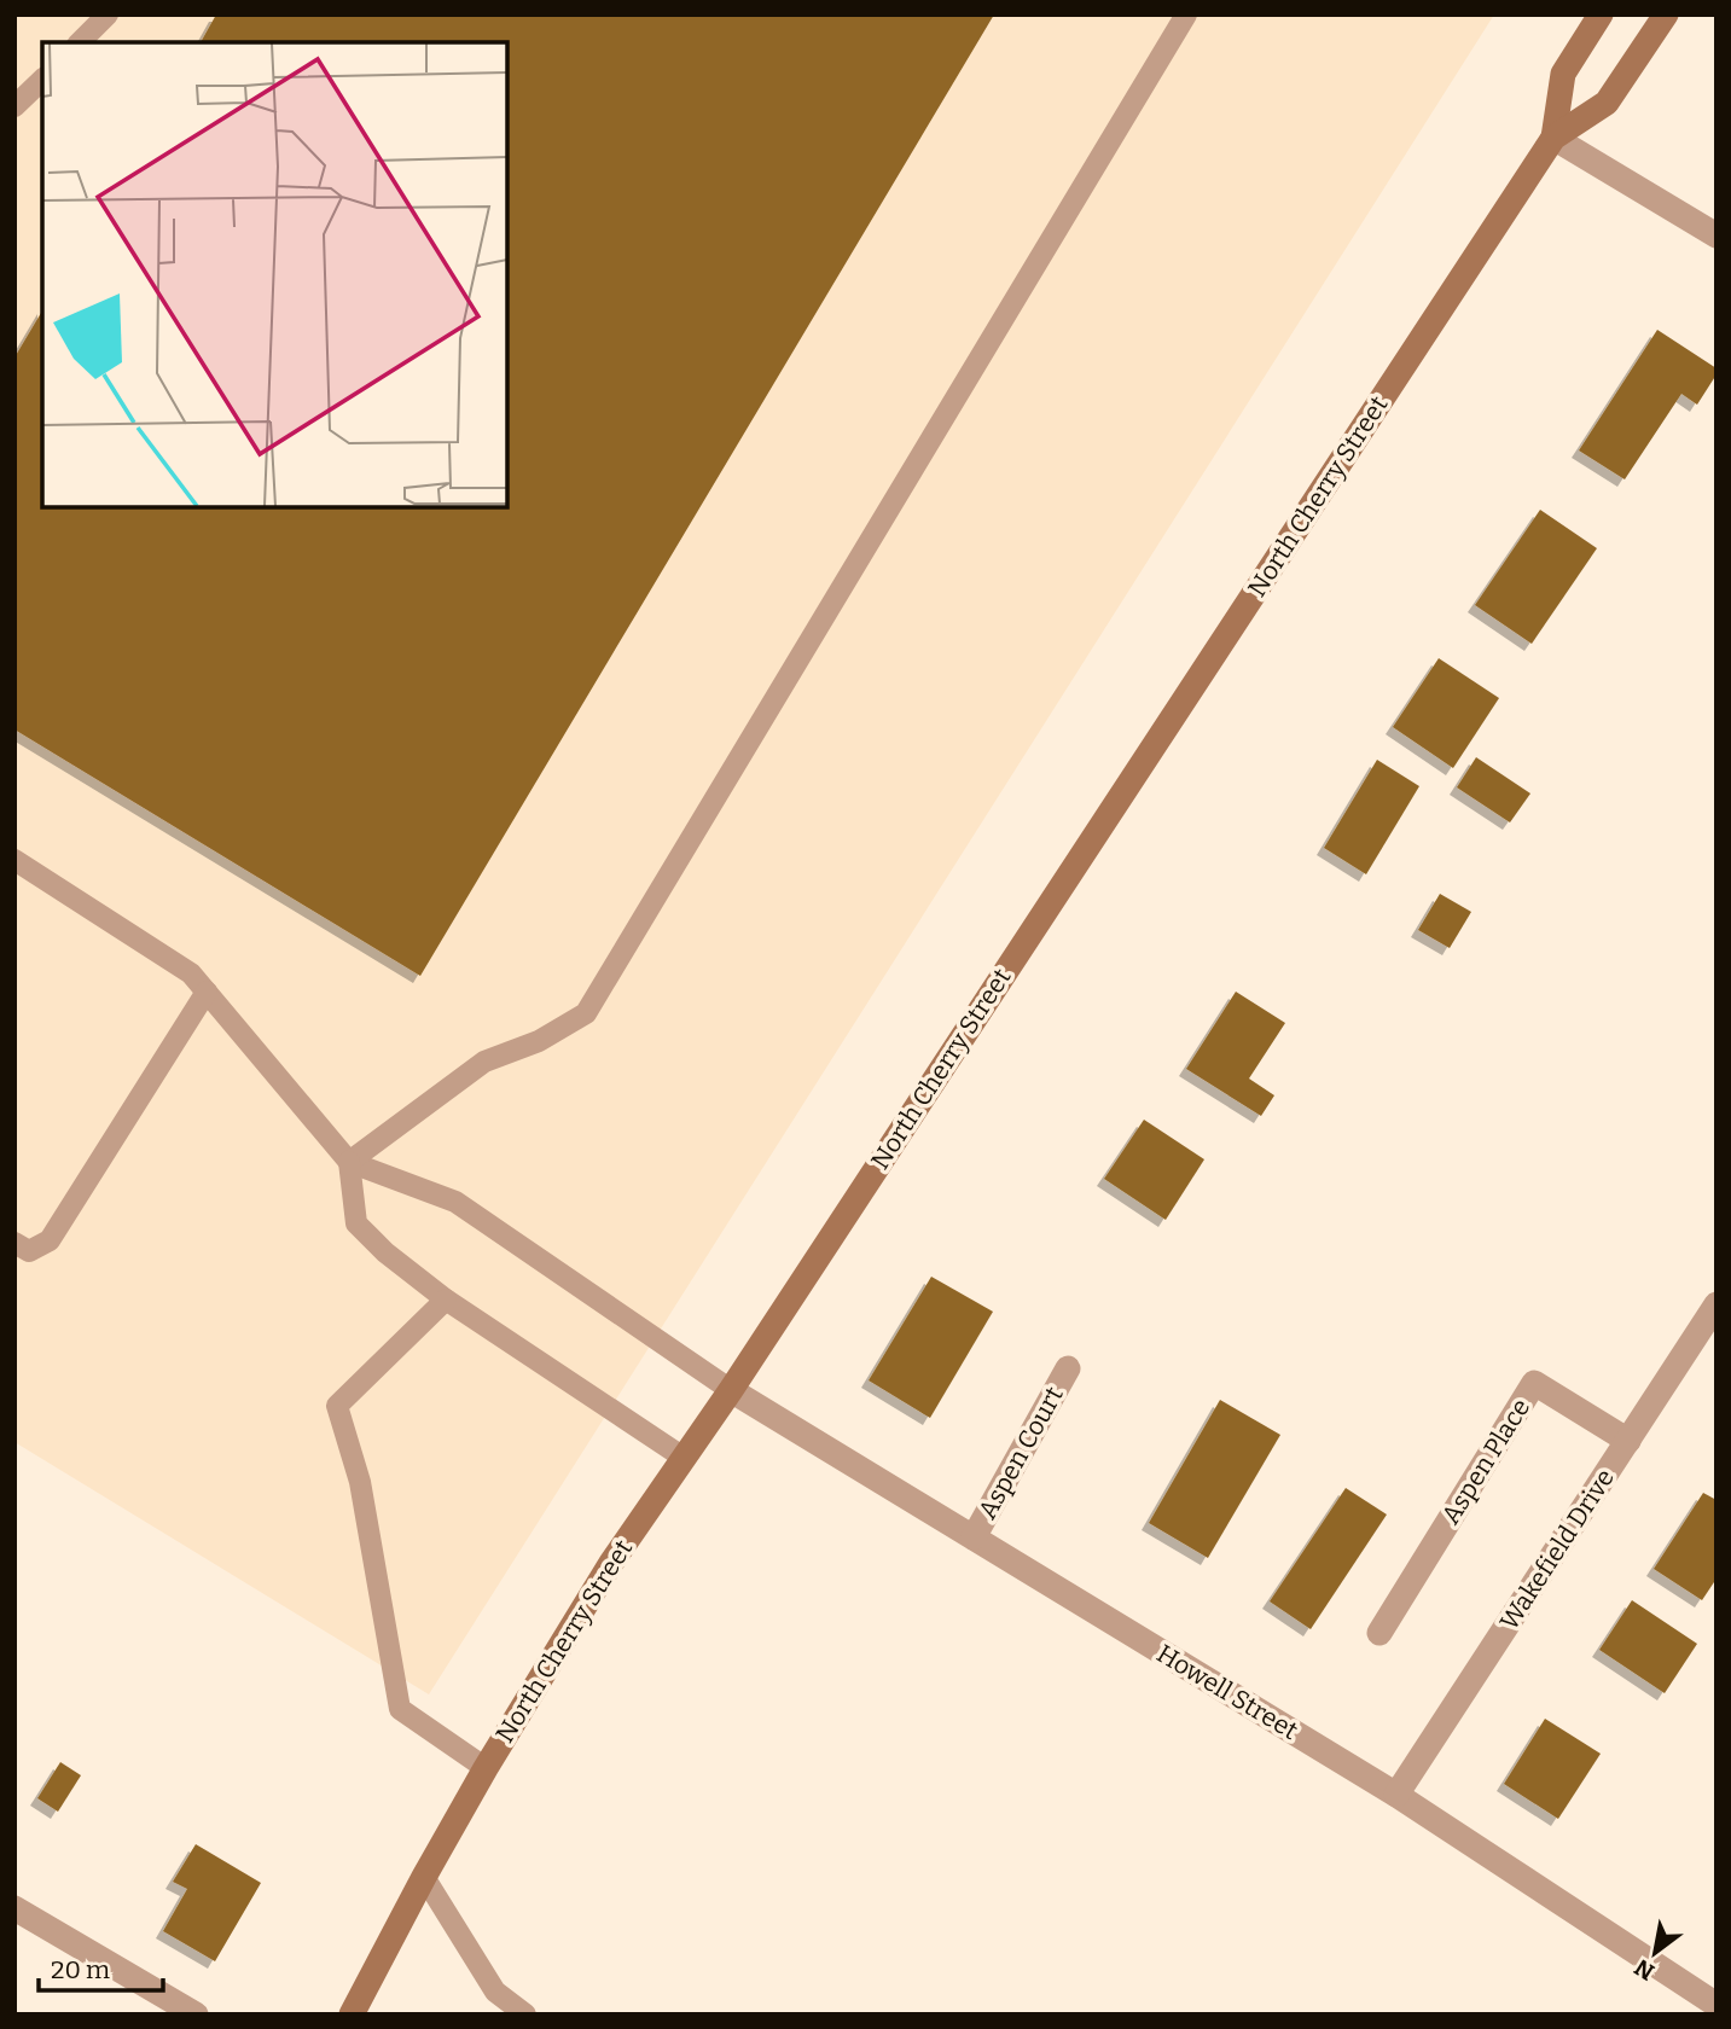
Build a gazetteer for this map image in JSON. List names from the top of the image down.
{
  "streets": {
    "main road": ["North Cherry Street"],
    "street": [
      "Aspen Court",
      "Aspen Place",
      "Wakefield Drive",
      "Howell Street"
    ]
  },
  "crossings": [
    ["North Cherry Street", "Howell Street"],
    ["Aspen Court", "Howell Street"],
    ["Aspen Place", "Wakefield Drive"],
    ["Wakefield Drive", "Howell Street"]
  ],
  "scale_bar": "20 m",
  "north": "bottom left"
}
